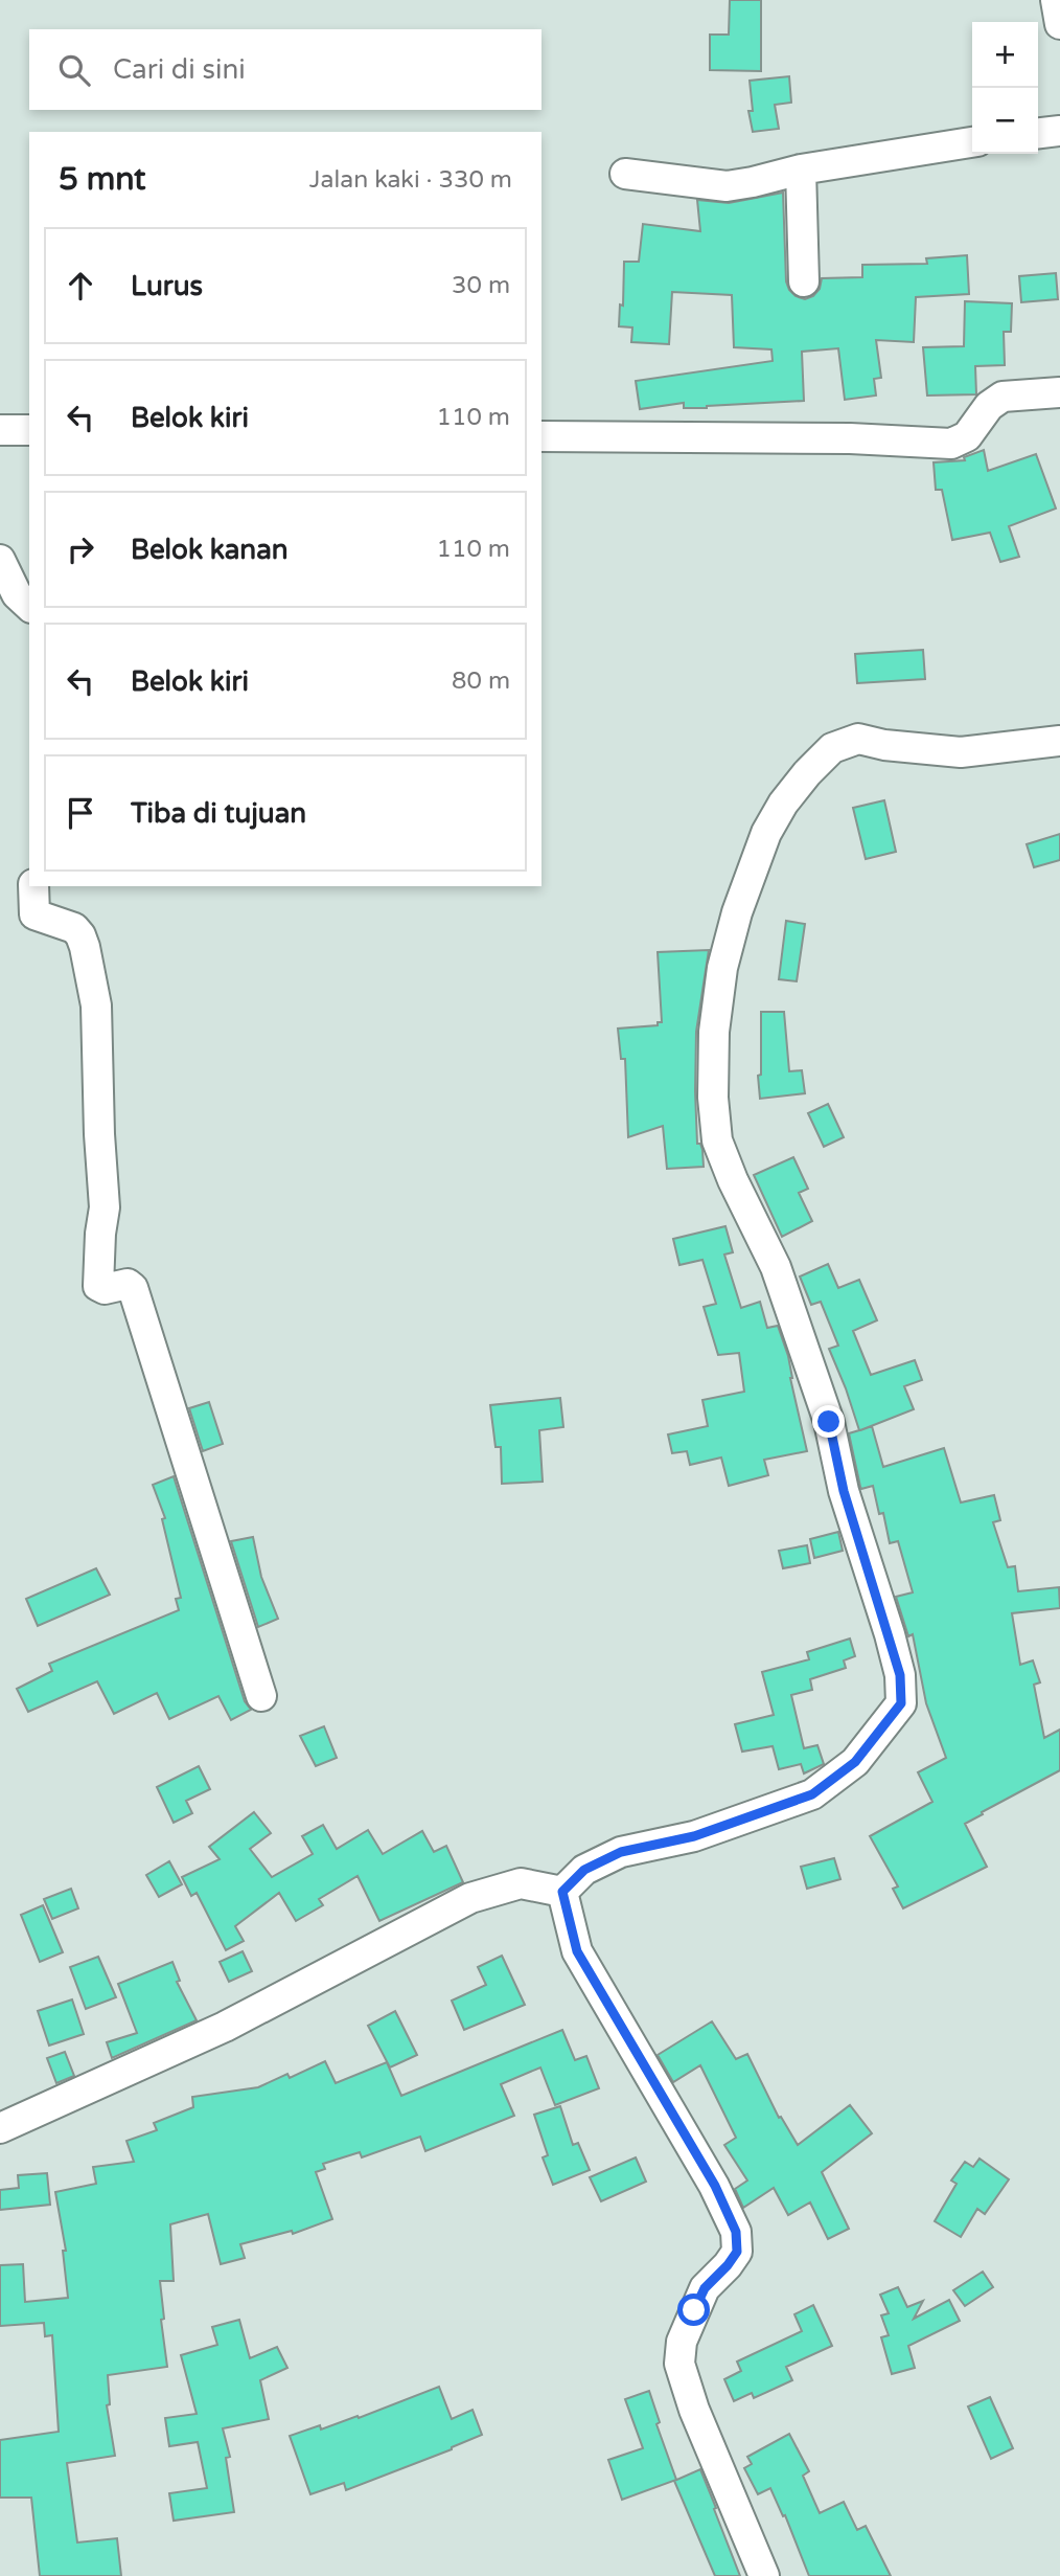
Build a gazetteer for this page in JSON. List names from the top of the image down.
{
  "page": {
    "map_buttons": ["+", "−"],
    "search": "Cari di sini",
    "heading": ["5 mnt", "Jalan kaki · 330 m"],
    "list": [
      ["Lurus", "30 m"],
      ["Belok kiri", "110 m"],
      ["Belok kanan", "110 m"],
      ["Belok kiri", "80 m"],
      "Tiba di tujuan"
    ]
  }
}
